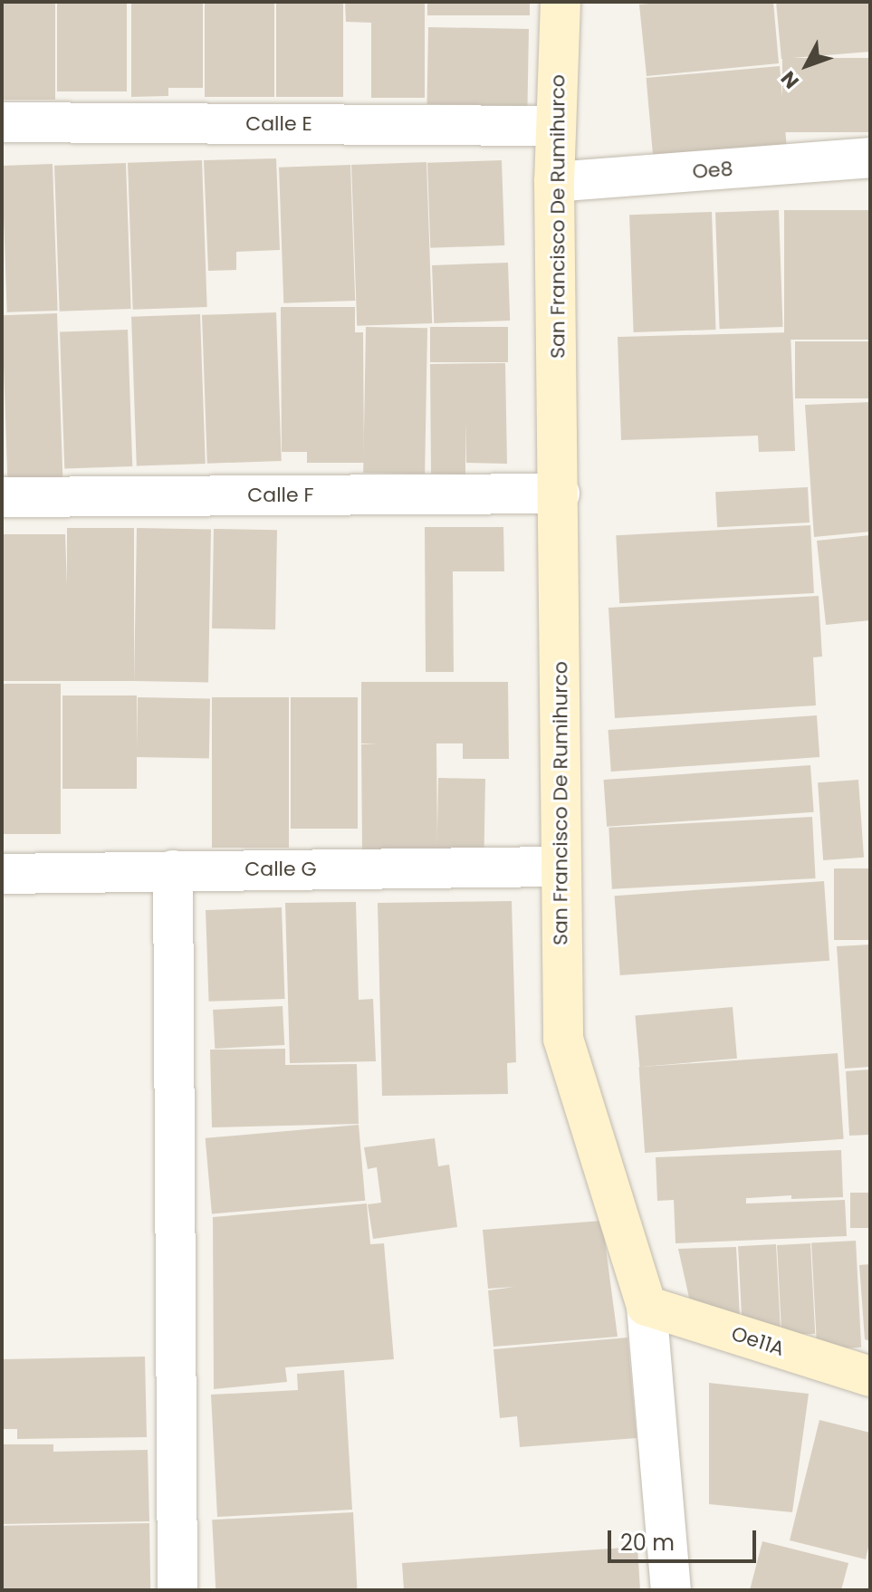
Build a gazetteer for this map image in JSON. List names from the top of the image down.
{
  "streets": {
    "street": [
      "Calle E",
      "Oe8",
      "San Francisco De Rumihurco",
      "Calle F",
      "Calle G",
      "Oe11A"
    ]
  },
  "crossings": [
    ["Calle E", "San Francisco De Rumihurco"],
    ["Oe8", "San Francisco De Rumihurco"],
    ["San Francisco De Rumihurco", "Calle F"],
    ["San Francisco De Rumihurco", "Calle G"],
    ["San Francisco De Rumihurco", "Oe11A"]
  ],
  "scale_bar": "20 m",
  "north": "bottom left"
}
